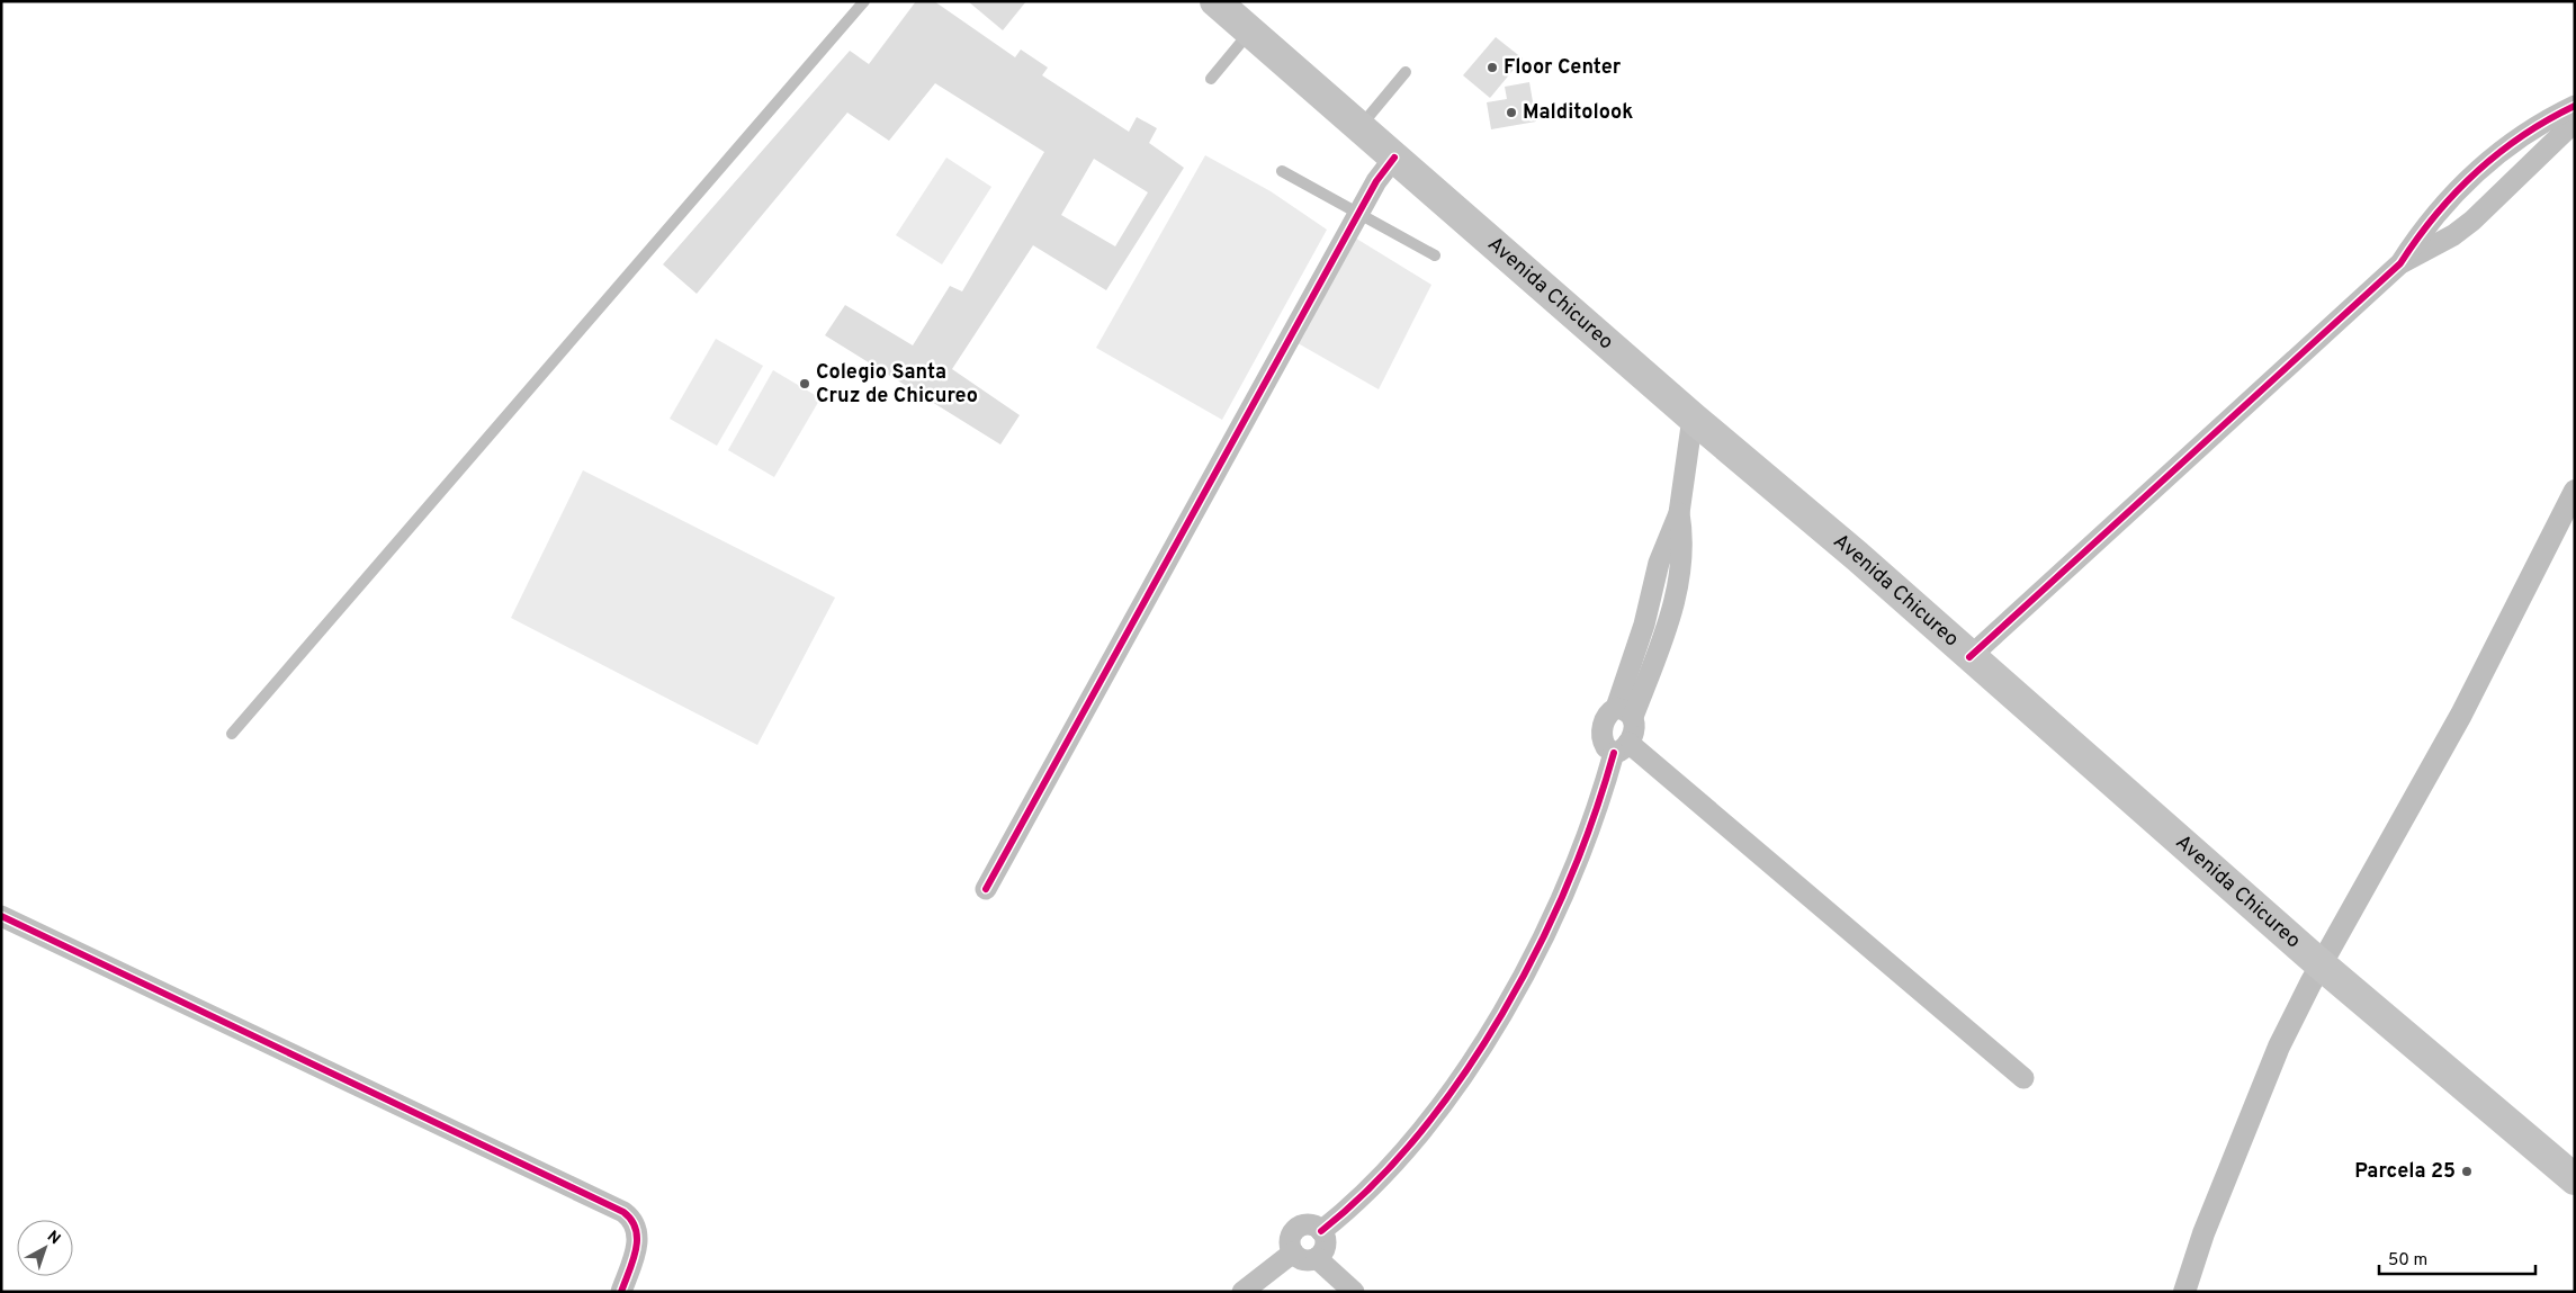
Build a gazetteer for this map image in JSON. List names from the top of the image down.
{
  "streets": {
    "main road": ["Avenida Chicureo"]
  },
  "places": [
    "Floor Center",
    "Malditolook",
    "Colegio Santa Cruz de Chicureo",
    "Parcela 25"
  ],
  "scale_bar": "50 m",
  "north": "top right"
}
